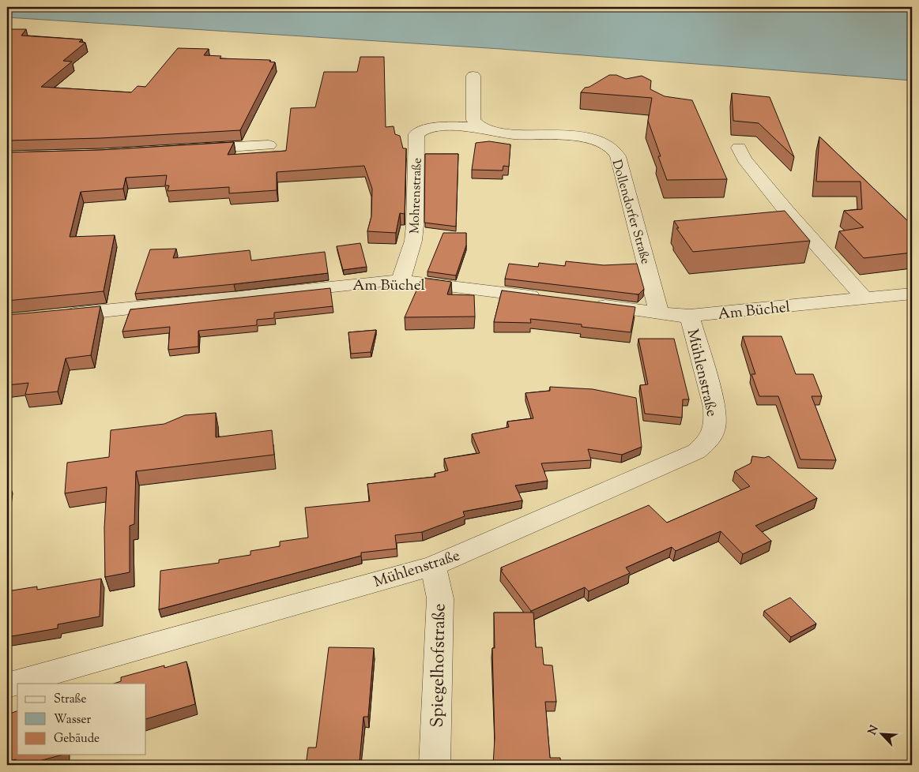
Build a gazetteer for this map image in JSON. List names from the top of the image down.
{
  "streets": {
    "street": [
      "Mohrenstraße",
      "Dollendorfer Straße",
      "Am Büchel",
      "Mühlenstraße",
      "Spiegelhofstraße"
    ]
  },
  "crossings": [
    ["Mohrenstraße", "Dollendorfer Straße"],
    ["Mohrenstraße", "Am Büchel"],
    ["Dollendorfer Straße", "Am Büchel"],
    ["Am Büchel", "Mühlenstraße"],
    ["Mühlenstraße", "Spiegelhofstraße"]
  ],
  "legend": ["Straße", "Wasser", "Gebäude"],
  "north": "top left"
}
